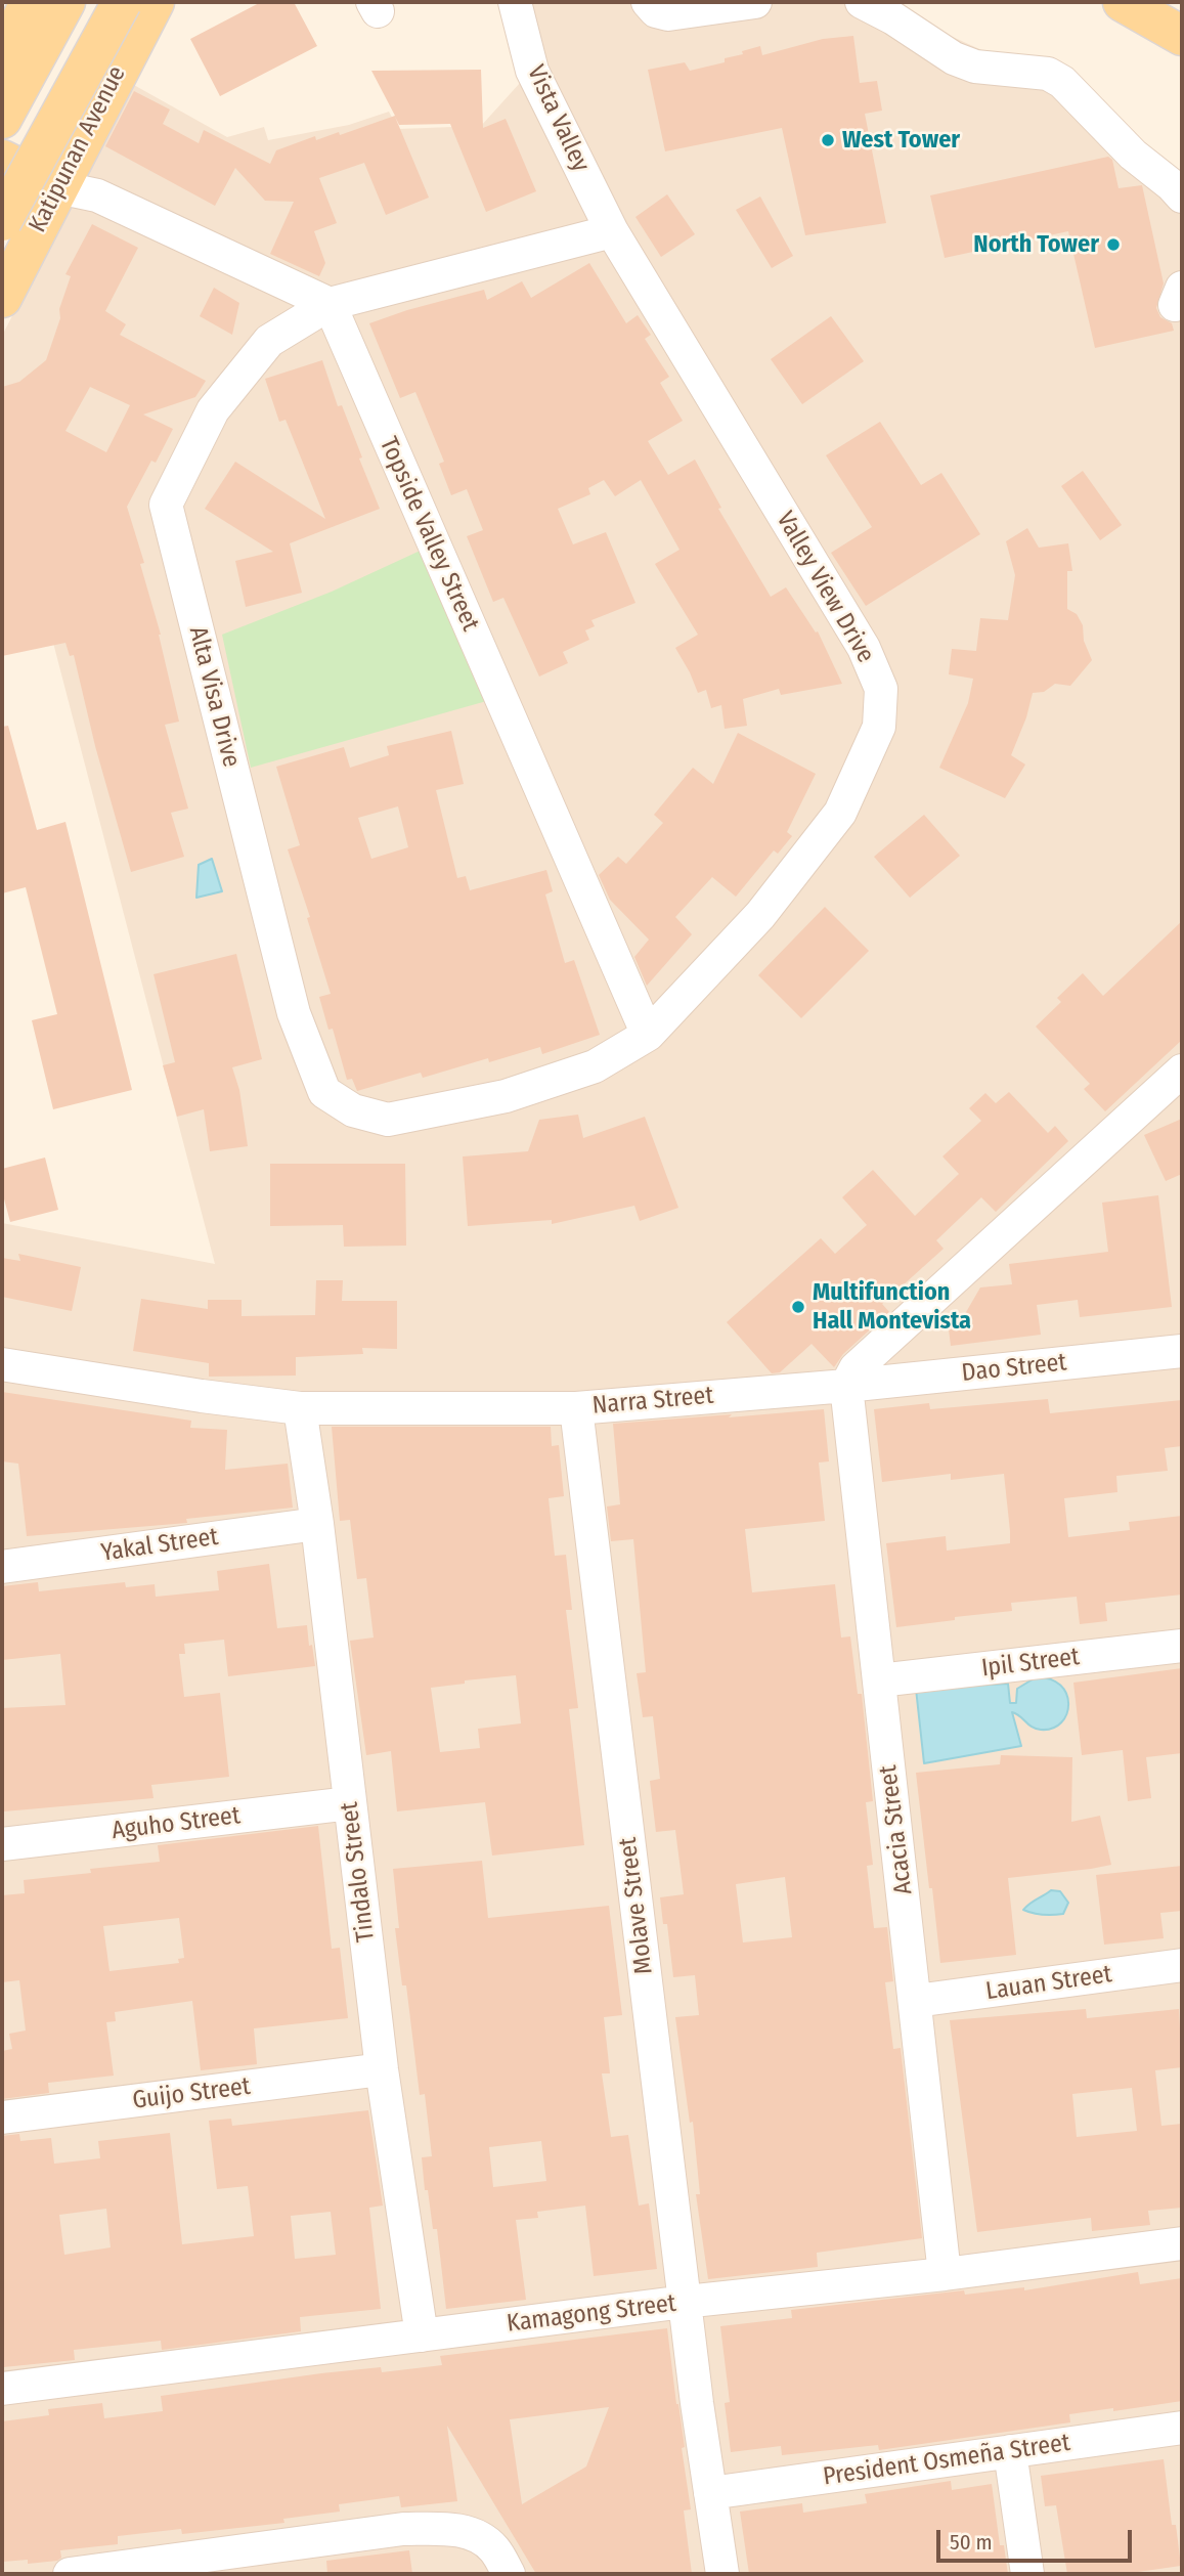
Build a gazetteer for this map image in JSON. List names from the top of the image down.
{
  "streets": {
    "main road": ["Katipunan Avenue"],
    "street": [
      "Vista Valley",
      "Topside Valley Street",
      "Valley View Drive",
      "Alta Visa Drive",
      "Dao Street",
      "Narra Street",
      "Yakal Street",
      "Ipil Street",
      "Aguho Street",
      "Acacia Street",
      "Tindalo Street",
      "Molave Street",
      "Lauan Street",
      "Guijo Street",
      "Kamagong Street",
      "President Osmeña Street"
    ]
  },
  "crossings": [
    ["Vista Valley", "Valley View Drive"],
    ["Vista Valley", "Alta Visa Drive"],
    ["Topside Valley Street", "Valley View Drive"],
    ["Topside Valley Street", "Alta Visa Drive"],
    ["Valley View Drive", "Alta Visa Drive"],
    ["Dao Street", "Narra Street"],
    ["Dao Street", "Acacia Street"],
    ["Narra Street", "Acacia Street"],
    ["Narra Street", "Tindalo Street"],
    ["Narra Street", "Molave Street"],
    ["Yakal Street", "Tindalo Street"],
    ["Ipil Street", "Acacia Street"],
    ["Aguho Street", "Tindalo Street"],
    ["Acacia Street", "Lauan Street"],
    ["Acacia Street", "Kamagong Street"],
    ["Tindalo Street", "Guijo Street"],
    ["Tindalo Street", "Kamagong Street"],
    ["Molave Street", "Kamagong Street"],
    ["Molave Street", "President Osmeña Street"]
  ],
  "places": ["West Tower", "North Tower", "Multifunction Hall Montevista"],
  "scale_bar": "50 m"
}
